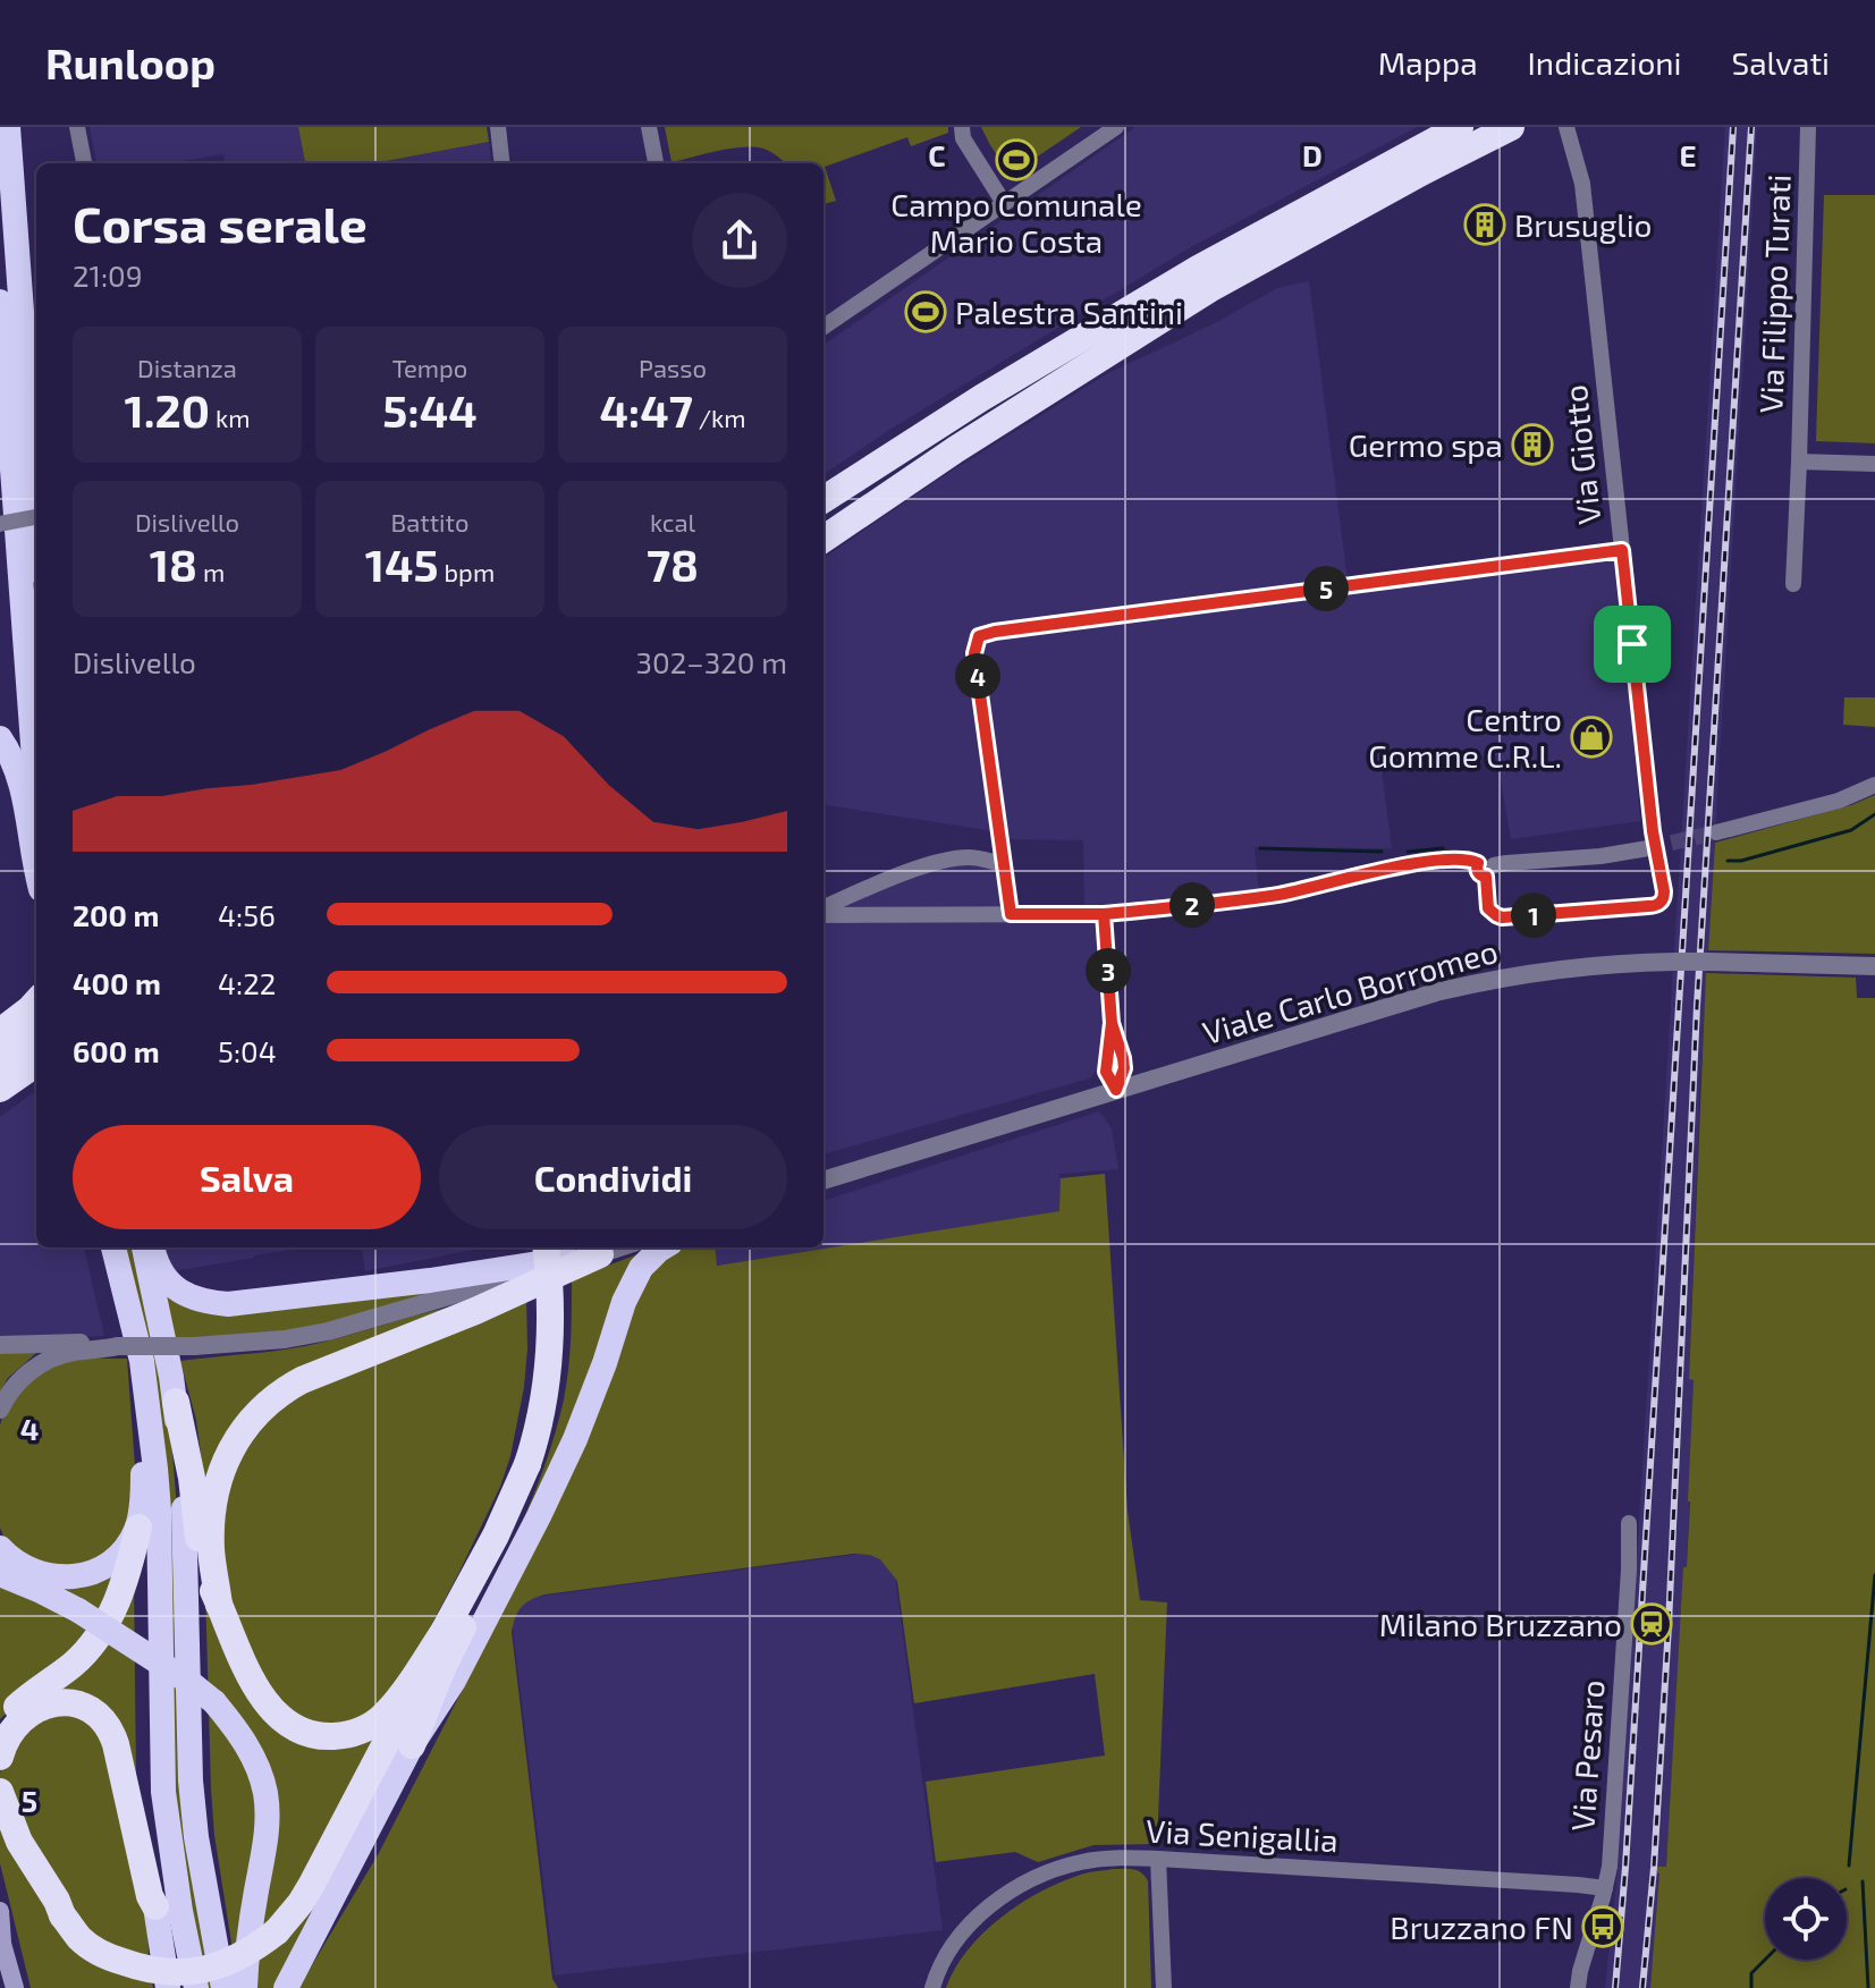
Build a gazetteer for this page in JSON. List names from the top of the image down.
{
  "streets": {
    "street": [
      "Via Filippo Turati",
      "Via Giotto",
      "Viale Carlo Borromeo",
      "Via Pesaro",
      "Via Senigallia"
    ]
  },
  "crossings": [
    ["Via Pesaro", "Via Senigallia"]
  ],
  "places": {
    "sports": ["Campo Comunale Mario Costa", "Palestra Santini"],
    "building": ["Brusuglio", "Germo spa"],
    "shop": ["Centro Gomme C.R.L."],
    "station": ["Milano Bruzzano"],
    "bus stop": ["Bruzzano FN"]
  },
  "page": {
    "header": "Runloop",
    "nav": ["Mappa", "Indicazioni", "Salvati"],
    "heading": ["Corsa serale", "21:09"],
    "stats": [
      ["Distanza", "1.20 km"],
      ["Tempo", "5:44"],
      ["Passo", "4:47 /km"],
      ["Dislivello", "18 m"],
      ["Battito", "145 bpm"],
      ["kcal", "78"]
    ],
    "pins": [
      "5",
      "4",
      "2",
      "1",
      "3"
    ],
    "chart": ["Dislivello", "302–320 m"],
    "list": [
      {
        "name": "200 m",
        "note": "4:56"
      },
      {
        "name": "400 m",
        "note": "4:22"
      },
      {
        "name": "600 m",
        "note": "5:04"
      }
    ],
    "buttons": ["Salva", "Condividi"]
  },
  "grid": {
    "columns": ["C", "D", "E"],
    "rows": ["4", "5"]
  }
}
